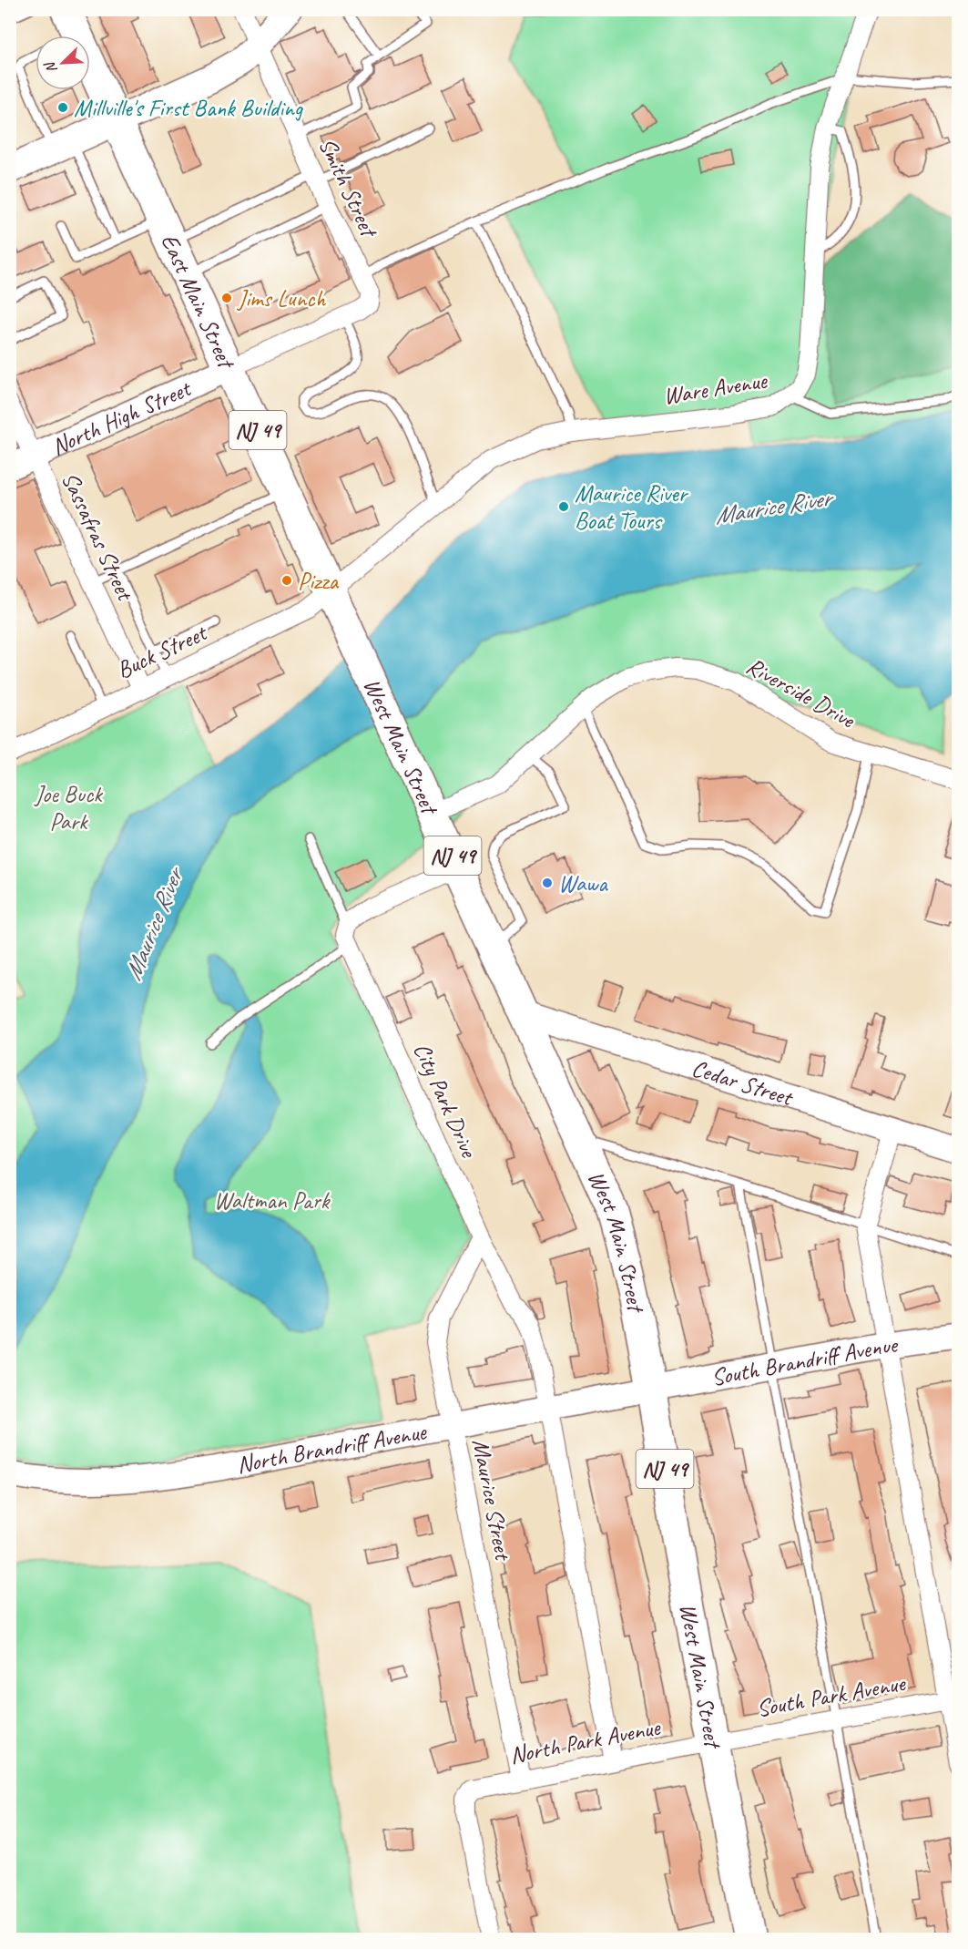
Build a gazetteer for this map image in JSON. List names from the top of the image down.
{
  "streets": {
    "highway": ["East Main Street", "NJ 49", "West Main Street"],
    "main road": [
      "North High Street",
      "Cedar Street",
      "South Brandriff Avenue",
      "North Brandriff Avenue"
    ],
    "street": [
      "Smith Street",
      "Ware Avenue",
      "Sassafras Street",
      "Buck Street",
      "Riverside Drive",
      "City Park Drive",
      "Maurice Street",
      "South Park Avenue",
      "North Park Avenue"
    ]
  },
  "crossings": [
    ["East Main Street", "Ware Avenue"],
    ["East Main Street", "North High Street"],
    ["East Main Street", "Buck Street"],
    ["East Main Street", "West Main Street"],
    ["Ware Avenue", "Buck Street"],
    ["Ware Avenue", "West Main Street"],
    ["North High Street", "Sassafras Street"],
    ["Sassafras Street", "Buck Street"],
    ["Buck Street", "West Main Street"],
    ["Riverside Drive", "West Main Street"],
    ["West Main Street", "Cedar Street"],
    ["West Main Street", "South Brandriff Avenue"],
    ["West Main Street", "North Brandriff Avenue"],
    ["West Main Street", "South Park Avenue"],
    ["West Main Street", "North Park Avenue"],
    ["City Park Drive", "North Brandriff Avenue"],
    ["City Park Drive", "Maurice Street"],
    ["South Brandriff Avenue", "North Brandriff Avenue"],
    ["North Brandriff Avenue", "Maurice Street"],
    ["Maurice Street", "North Park Avenue"],
    ["South Park Avenue", "North Park Avenue"]
  ],
  "water": ["Maurice River"],
  "parks": ["Joe Buck Park", "Waltman Park"],
  "places": [
    "Millville's First Bank Building",
    "Jims Lunch",
    "Maurice River Boat Tours",
    "Pizza",
    "Wawa"
  ],
  "north": "bottom left"
}
